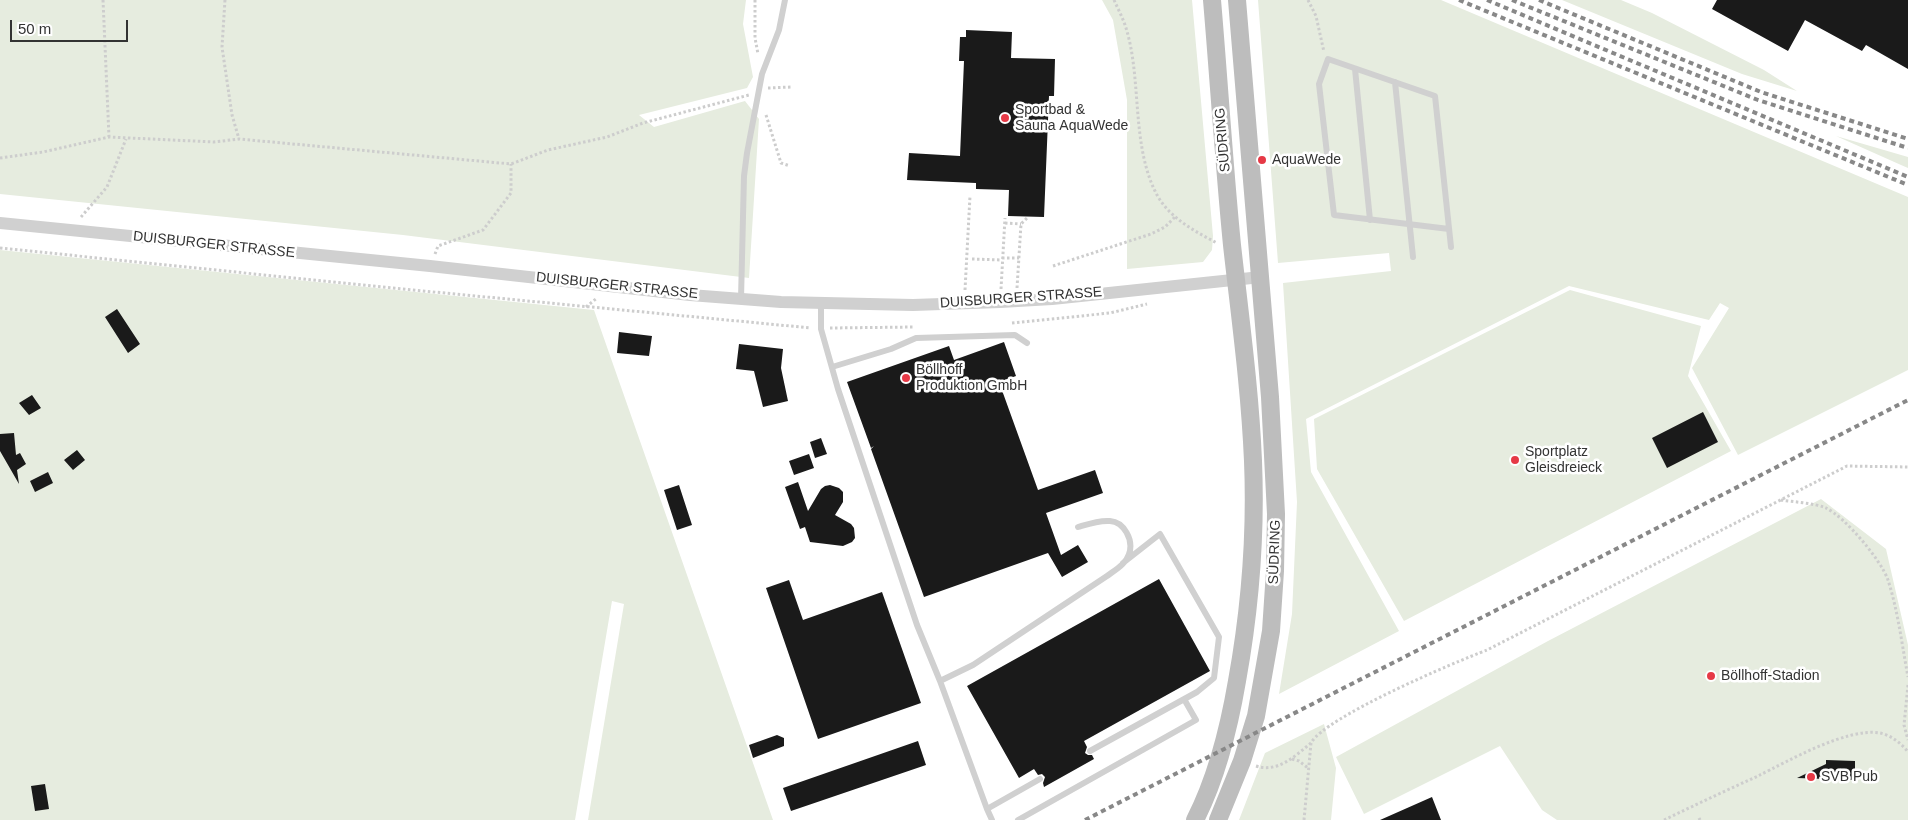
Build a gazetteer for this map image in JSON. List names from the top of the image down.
{
  "streets": {
    "main road": ["SÜDRING"],
    "street": ["DUISBURGER STRASSE"]
  },
  "crossings": [
    ["SÜDRING", "DUISBURGER STRASSE"]
  ],
  "places": [
    "Sportbad & Sauna AquaWede",
    "AquaWede",
    "Böllhoff Produktion GmbH",
    "Sportplatz Gleisdreieck",
    "Böllhoff-Stadion",
    "SVB Pub"
  ],
  "scale_bar": "50 m"
}
